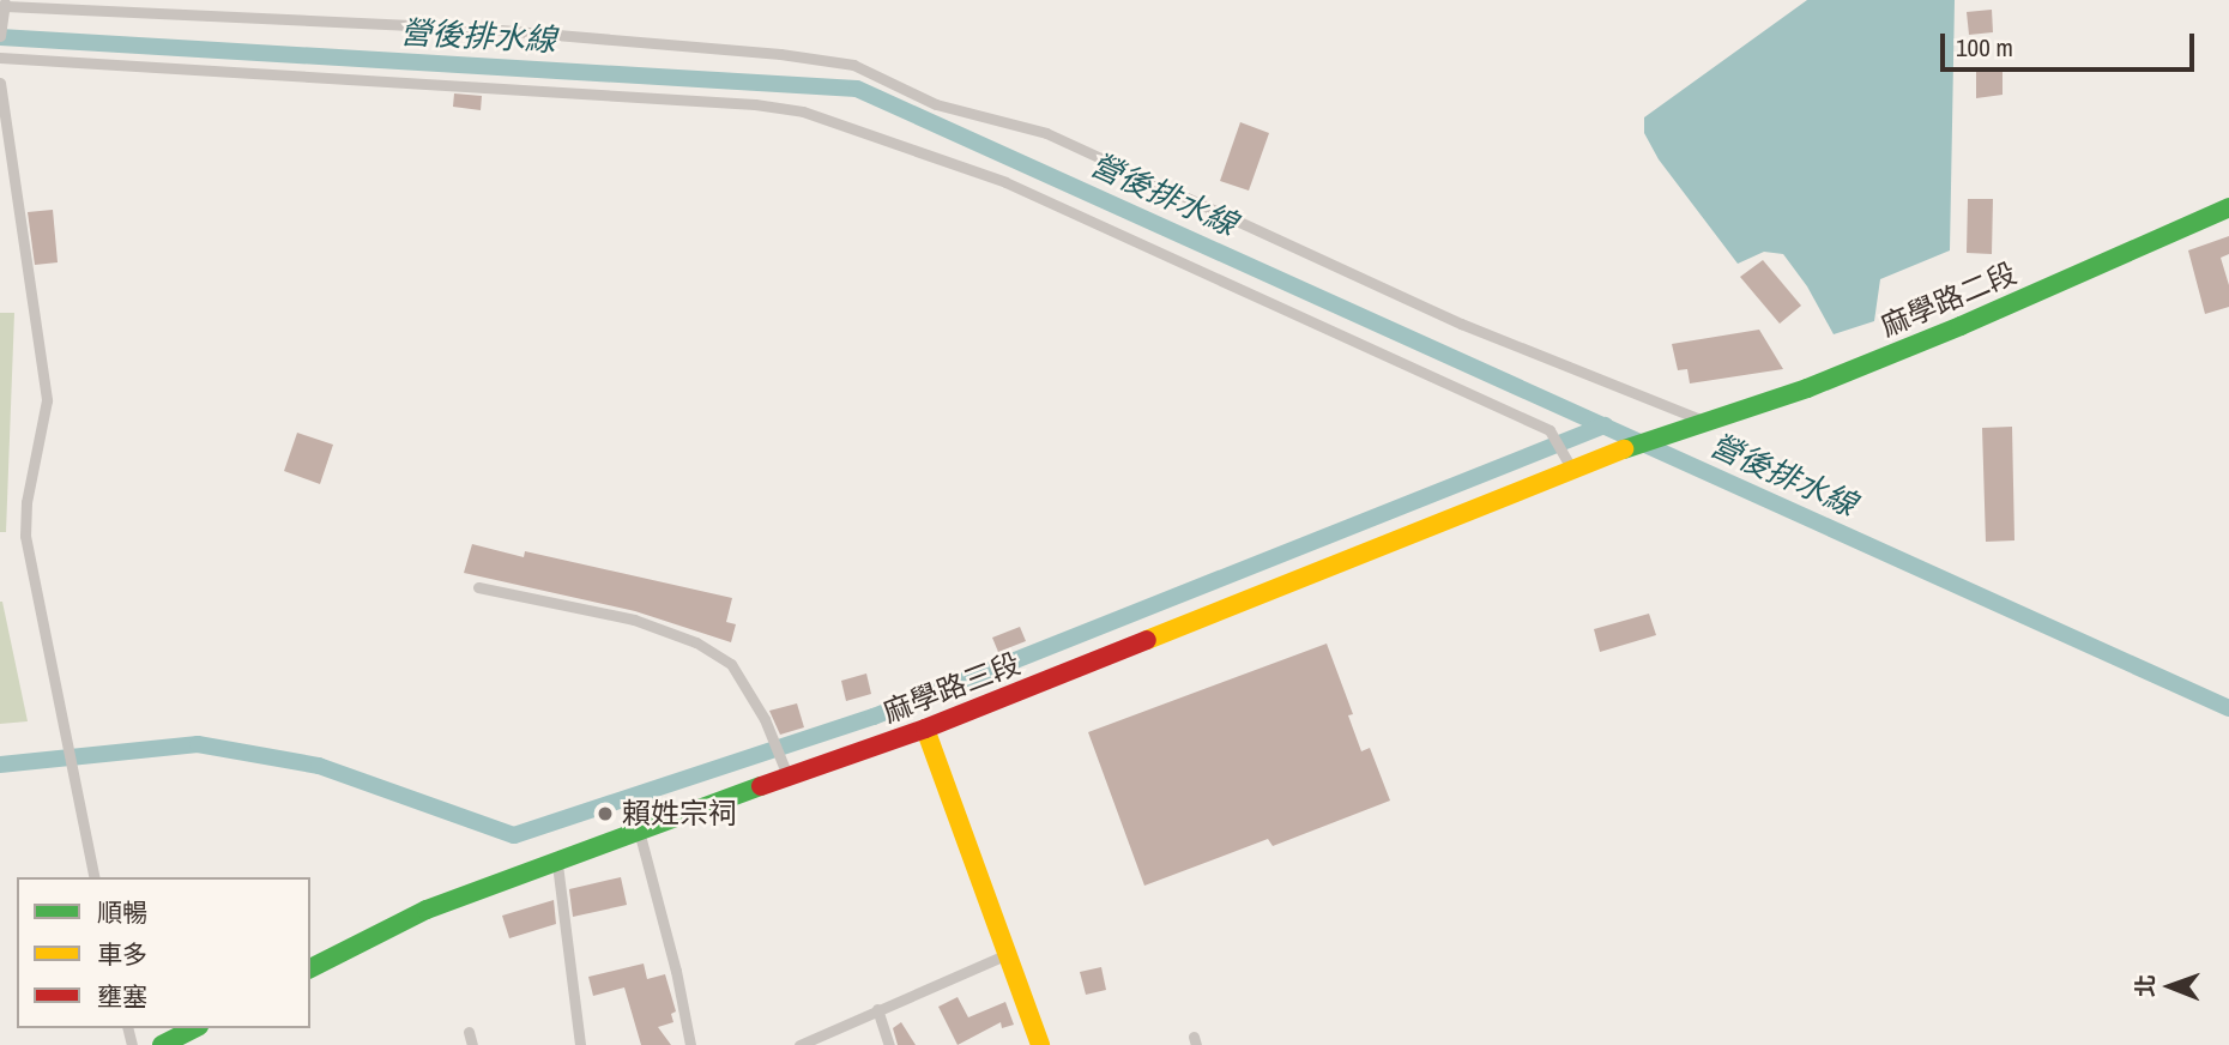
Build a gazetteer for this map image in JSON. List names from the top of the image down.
{
  "streets": {
    "main road": ["麻學路二段", "麻學路三段"]
  },
  "crossings": [
    ["麻學路二段", "麻學路三段"]
  ],
  "water": ["營後排水線"],
  "places": ["賴姓宗祠"],
  "legend": ["順暢", "車多", "壅塞"],
  "scale_bar": "100 m",
  "north": "left"
}
